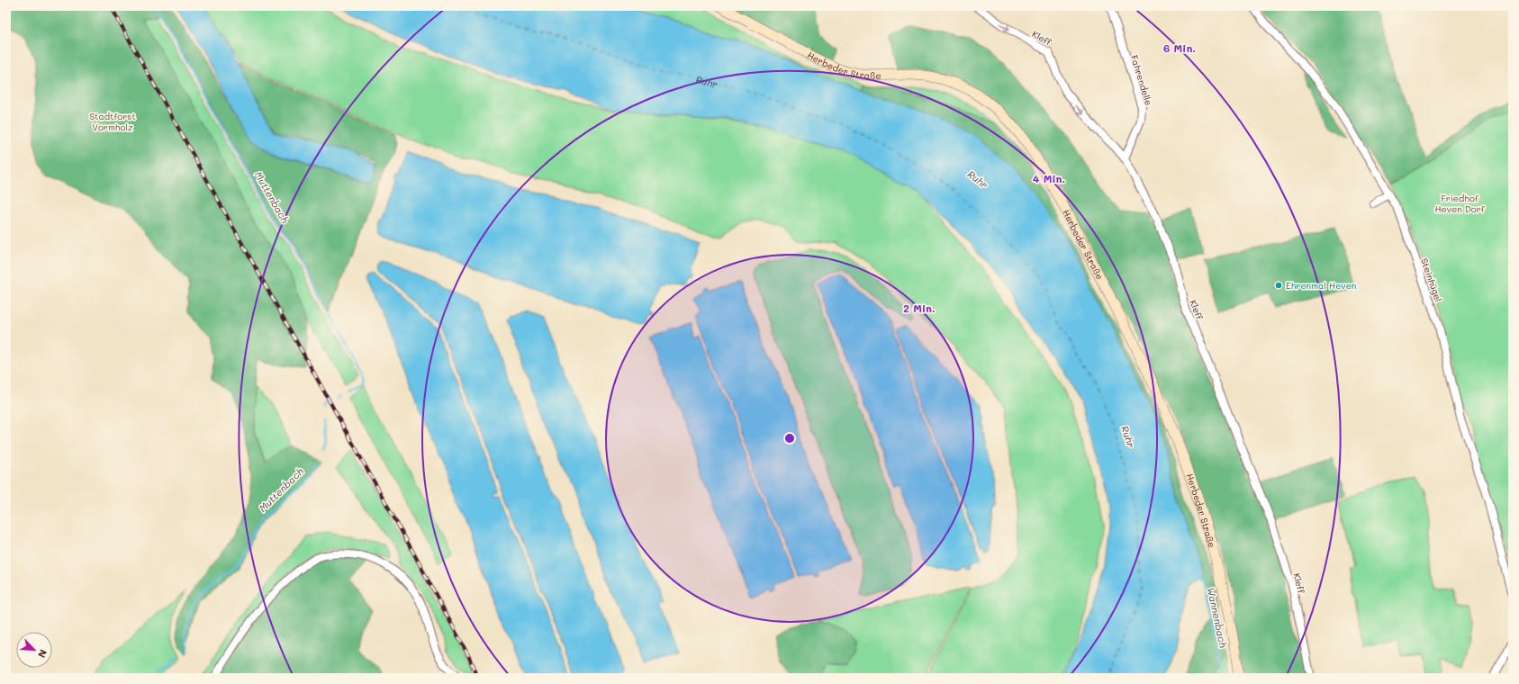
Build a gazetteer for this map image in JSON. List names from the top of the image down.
{
  "streets": {
    "main road": ["Herbeder Straße"],
    "street": ["Kleff", "Fahrendelle", "Steinhügel"]
  },
  "crossings": [
    ["Kleff", "Fahrendelle"]
  ],
  "water": ["Ruhr", "Muttenbach", "Wannenbach"],
  "parks": ["Stadtforst Vormholz", "Friedhof Heven Dorf"],
  "places": ["Ehrenmal Heven"],
  "north": "bottom right",
  "rings": ["6 Min.", "4 Min.", "2 Min."]
}
